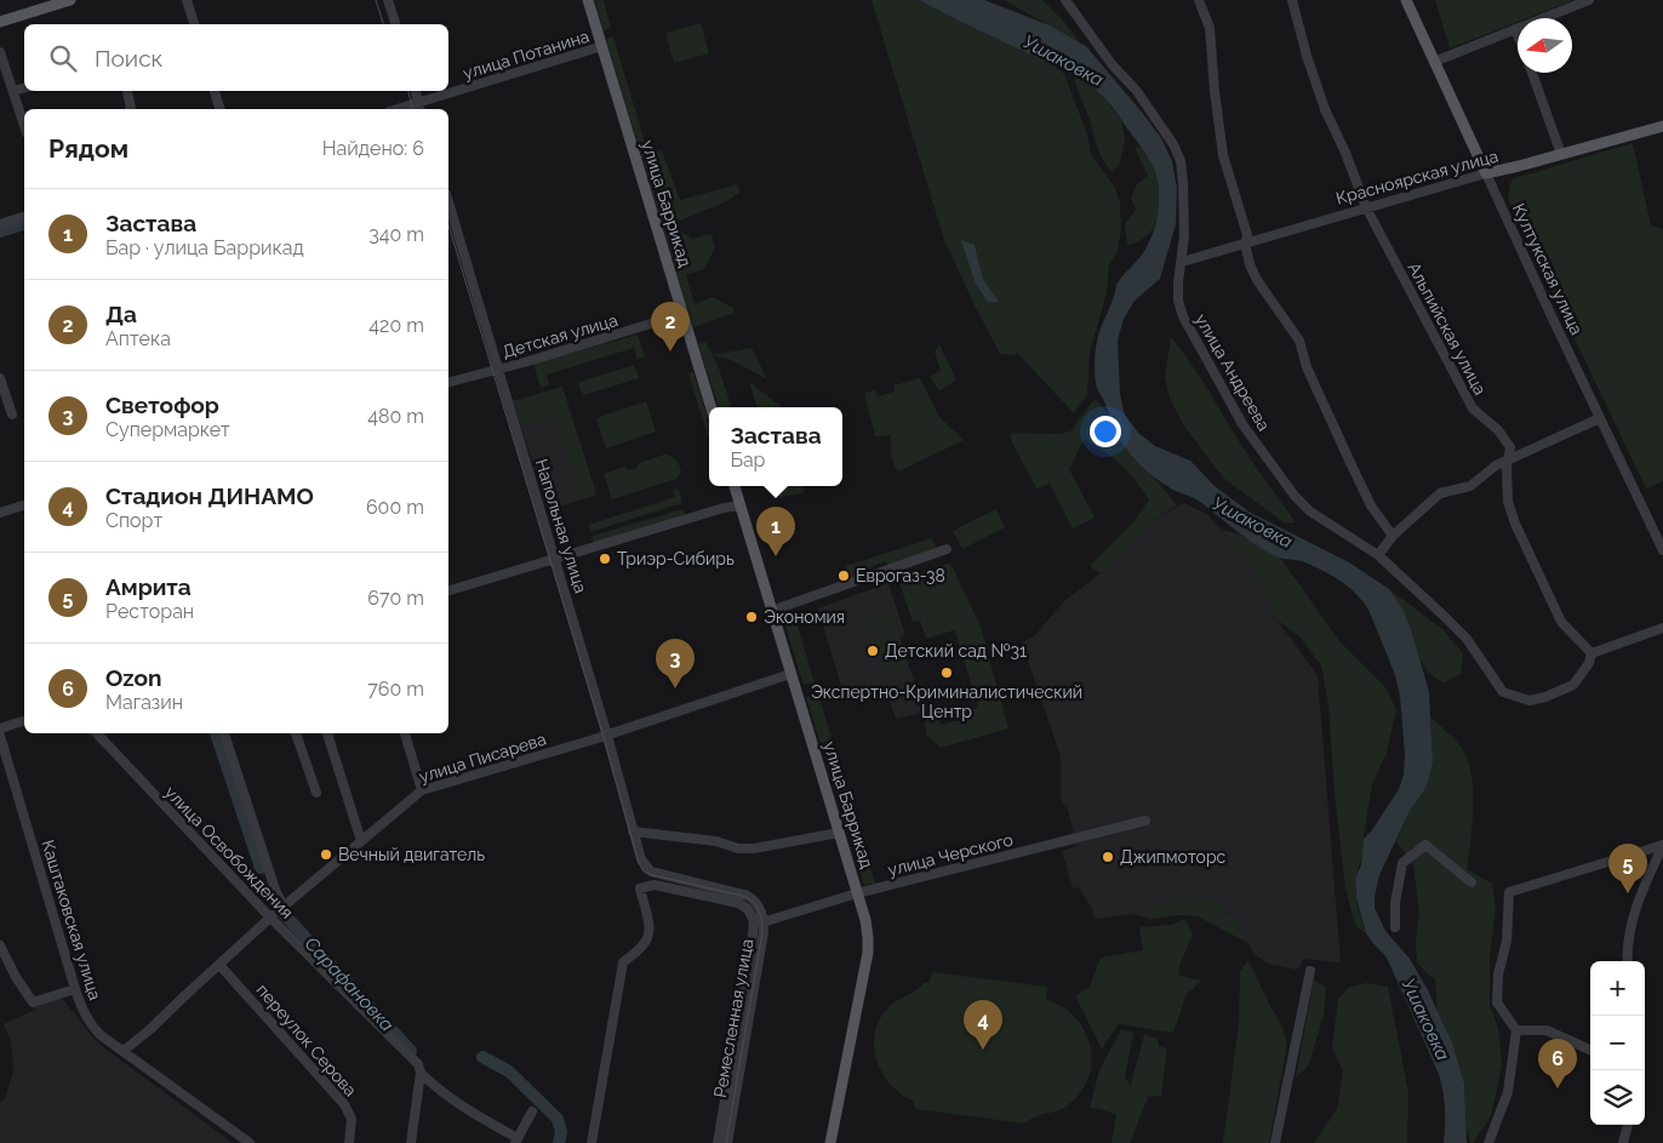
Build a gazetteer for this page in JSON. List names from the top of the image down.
{
  "streets": {
    "main road": ["Красноярская улица", "улица Баррикад", "Култукская улица"],
    "street": [
      "улица Потанина",
      "Альпийская улица",
      "Детская улица",
      "улица Андреева",
      "Напольная улица",
      "улица Писарева",
      "улица Освобождения",
      "улица Черского",
      "Каштаковская улица",
      "Ремесленная улица",
      "переулок Серова"
    ]
  },
  "crossings": [
    ["улица Потанина", "улица Баррикад"],
    ["Красноярская улица", "Култукская улица"],
    ["Красноярская улица", "Альпийская улица"],
    ["Красноярская улица", "улица Андреева"],
    ["улица Баррикад", "Детская улица"],
    ["улица Баррикад", "улица Писарева"],
    ["улица Баррикад", "улица Черского"],
    ["Альпийская улица", "улица Андреева"],
    ["Детская улица", "Напольная улица"],
    ["Напольная улица", "улица Писарева"],
    ["Напольная улица", "Ремесленная улица"],
    ["улица Писарева", "улица Освобождения"],
    ["улица Писарева", "Каштаковская улица"],
    ["улица Писарева", "переулок Серова"],
    ["улица Черского", "Ремесленная улица"]
  ],
  "water": ["Ушаковка", "Сарафановка"],
  "places": [
    "Триэр-Сибирь",
    "Еврогаз-38",
    "Экономия",
    "Детский сад №31",
    "Экспертно-Криминалистический Центр",
    "Вечный двигатель",
    "Джипмоторс"
  ],
  "north": "left",
  "page": {
    "search": "Поиск",
    "heading": ["Рядом", "Найдено: 6"],
    "list": [
      {
        "mark": "1",
        "name": "Застава",
        "note": "Бар · улица Баррикад",
        "value": "340 m"
      },
      {
        "mark": "2",
        "name": "Да",
        "note": "Аптека",
        "value": "420 m"
      },
      {
        "mark": "3",
        "name": "Светофор",
        "note": "Супермаркет",
        "value": "480 m"
      },
      {
        "mark": "4",
        "name": "Стадион ДИНАМО",
        "note": "Спорт",
        "value": "600 m"
      },
      {
        "mark": "5",
        "name": "Амрита",
        "note": "Ресторан",
        "value": "670 m"
      },
      {
        "mark": "6",
        "name": "Ozon",
        "note": "Магазин",
        "value": "760 m"
      }
    ],
    "pins": [
      "2",
      "1",
      "3",
      "5",
      "4",
      "6"
    ],
    "popup": ["Застава", "Бар"],
    "map_buttons": ["+", "−"]
  }
}
